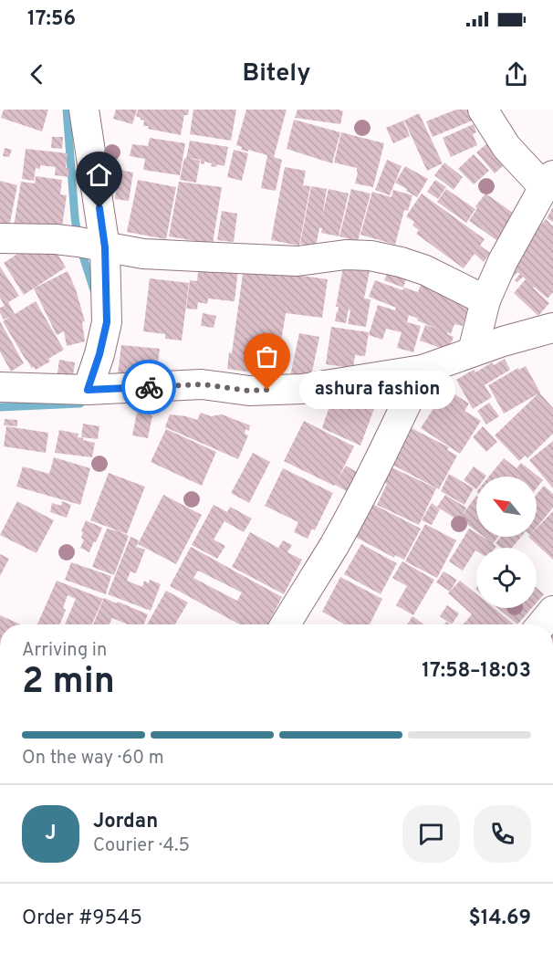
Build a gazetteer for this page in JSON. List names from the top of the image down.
{
  "places": ["ashura fashion"],
  "north": "top left",
  "page": {
    "status": "17:56",
    "header": "Bitely",
    "bubble": "ashura fashion",
    "heading": ["2 min", "Arriving in", "17:58–18:03"],
    "panel": [
      "Jordan",
      "Courier · 4.5",
      "Order #9545",
      "$14.69"
    ],
    "bar": "On the way · 60 m",
    "round": "J"
  }
}
